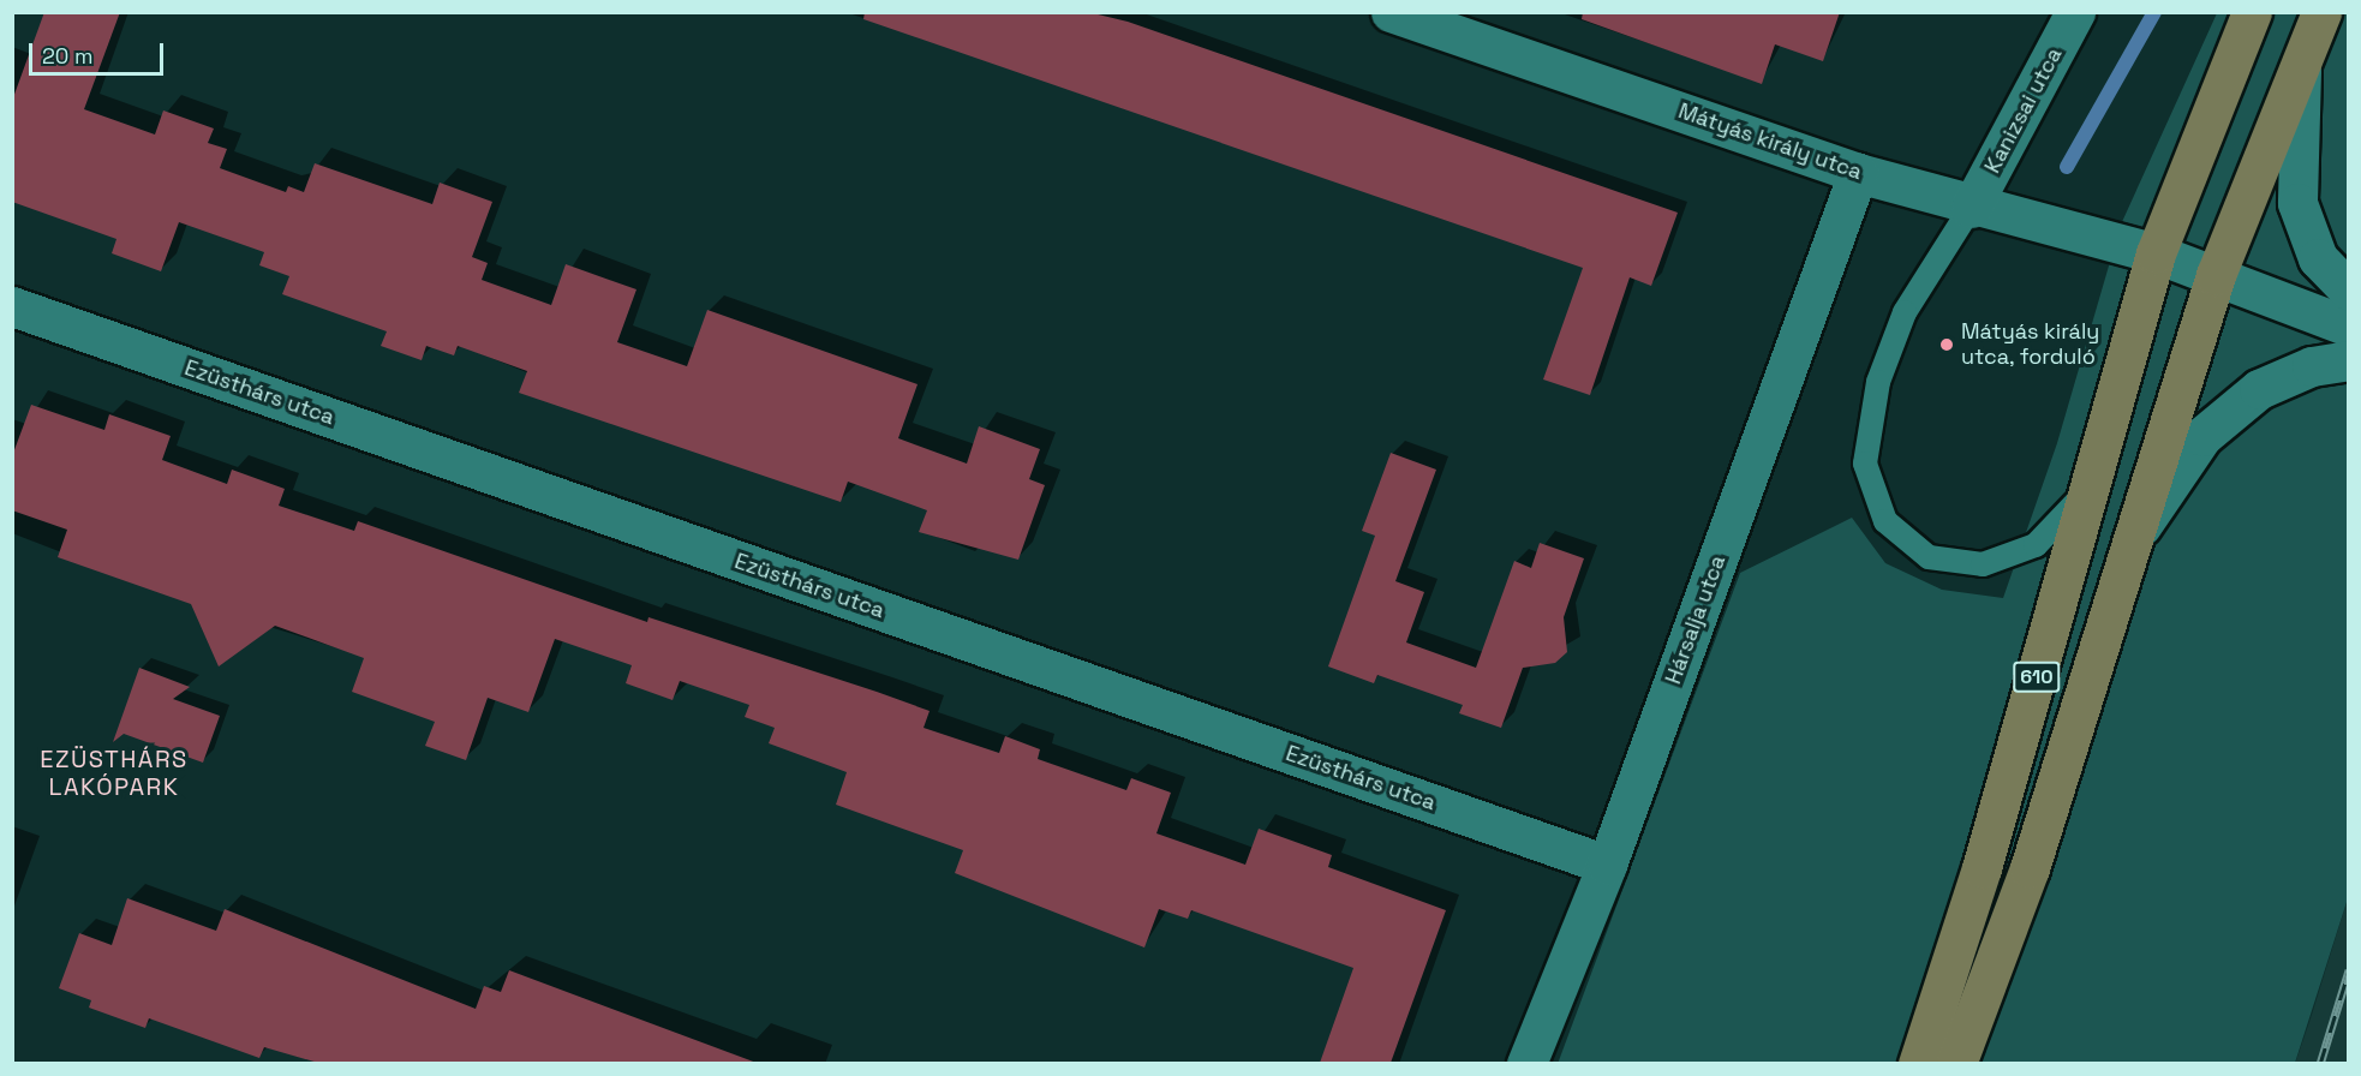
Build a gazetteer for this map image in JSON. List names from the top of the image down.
{
  "streets": {
    "main road": ["610"],
    "street": [
      "Kanizsai utca",
      "Mátyás király utca",
      "Ezüsthárs utca",
      "Hársalja utca"
    ]
  },
  "crossings": [
    ["Kanizsai utca", "Mátyás király utca"],
    ["Mátyás király utca", "Hársalja utca"],
    ["Mátyás király utca", "610"],
    ["Ezüsthárs utca", "Hársalja utca"]
  ],
  "districts": ["EZÜSTHÁRS LAKÓPARK"],
  "places": ["Mátyás király utca, forduló"],
  "scale_bar": "20 m"
}
